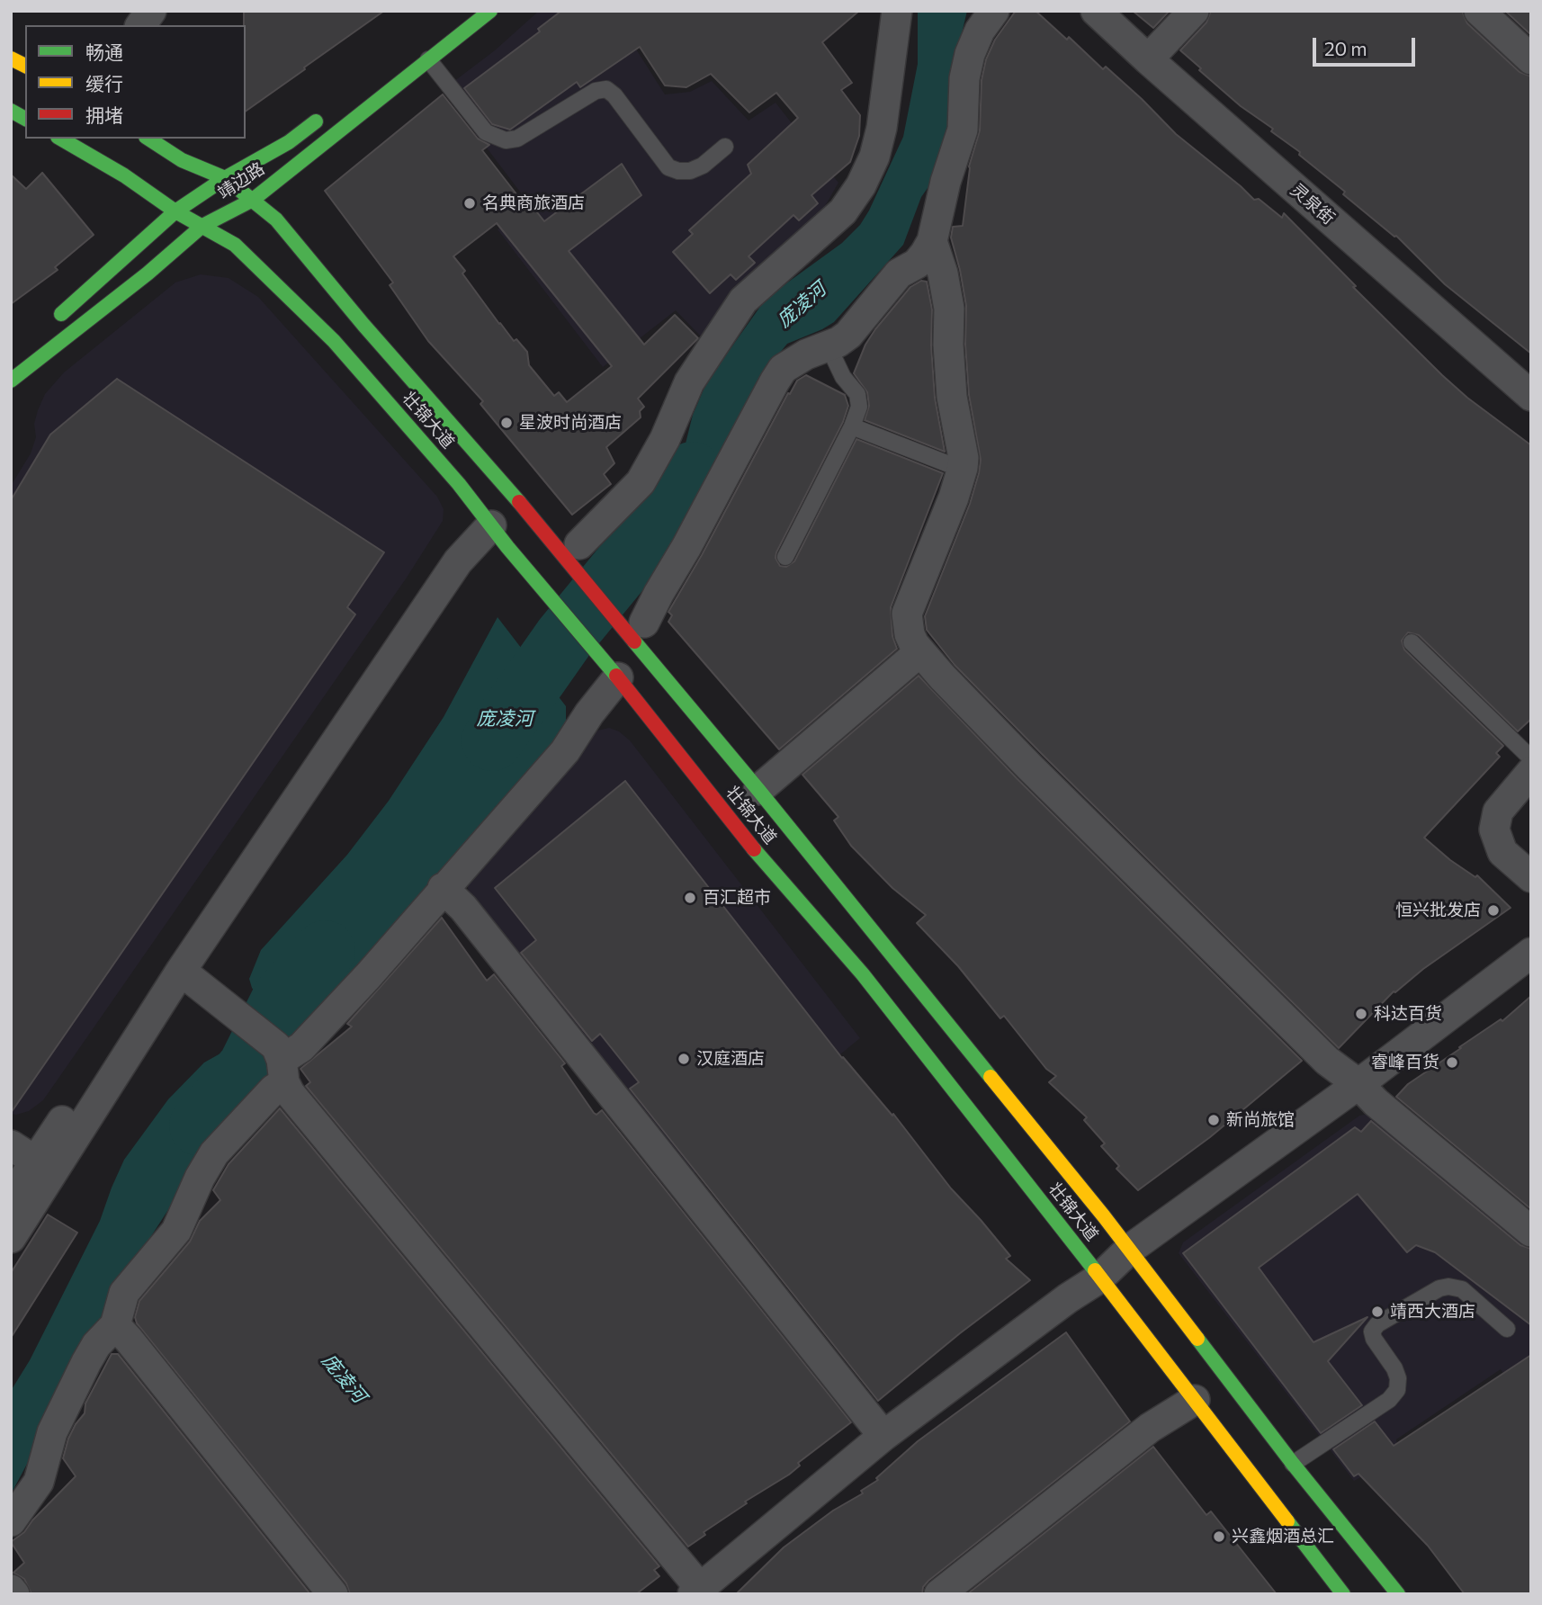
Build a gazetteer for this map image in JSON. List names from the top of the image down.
{
  "streets": {
    "main road": ["靖边路", "壮锦大道"],
    "street": ["灵泉街"]
  },
  "crossings": [
    ["靖边路", "壮锦大道"]
  ],
  "water": ["庞凌河"],
  "places": [
    "名典商旅酒店",
    "星波时尚酒店",
    "百汇超市",
    "恒兴批发店",
    "科达百货",
    "汉庭酒店",
    "睿峰百货",
    "新尚旅馆",
    "靖西大酒店",
    "兴鑫烟酒总汇"
  ],
  "legend": ["畅通", "缓行", "拥堵"],
  "scale_bar": "20 m"
}
